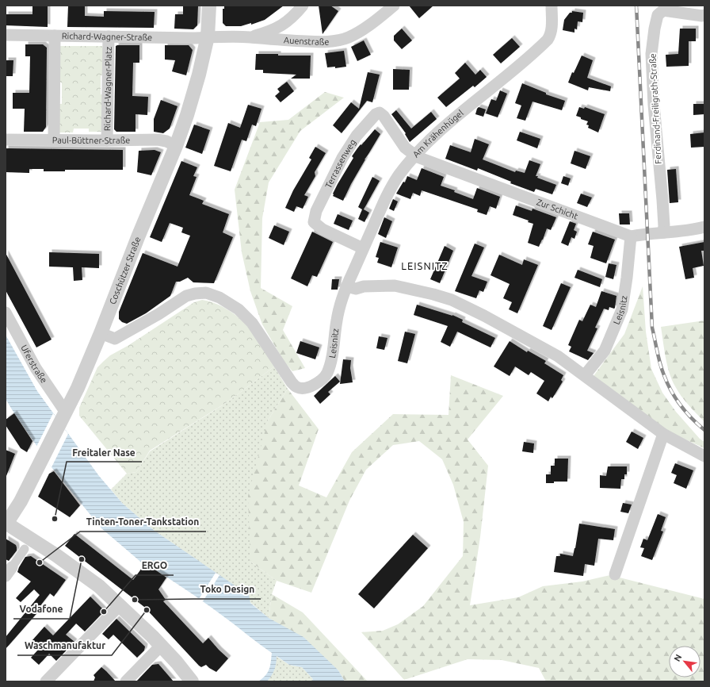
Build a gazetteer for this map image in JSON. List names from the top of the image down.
{
  "streets": {
    "street": [
      "Richard-Wagner-Straße",
      "Auenstraße",
      "Richard-Wagner-Platz",
      "Ferdinand-Freiligrath-Straße",
      "Am Krähenhügel",
      "Paul-Büttner-Straße",
      "Terrassenweg",
      "Zur Schicht",
      "Coschützer Straße",
      "Leisnitz",
      "Uferstraße"
    ]
  },
  "crossings": [
    ["Richard-Wagner-Straße", "Auenstraße"],
    ["Richard-Wagner-Straße", "Richard-Wagner-Platz"],
    ["Richard-Wagner-Straße", "Coschützer Straße"],
    ["Auenstraße", "Coschützer Straße"],
    ["Richard-Wagner-Platz", "Paul-Büttner-Straße"],
    ["Ferdinand-Freiligrath-Straße", "Zur Schicht"],
    ["Am Krähenhügel", "Terrassenweg"],
    ["Am Krähenhügel", "Zur Schicht"],
    ["Am Krähenhügel", "Leisnitz"],
    ["Paul-Büttner-Straße", "Coschützer Straße"],
    ["Terrassenweg", "Zur Schicht"],
    ["Zur Schicht", "Leisnitz"],
    ["Coschützer Straße", "Leisnitz"],
    ["Coschützer Straße", "Uferstraße"]
  ],
  "districts": ["LEISNITZ"],
  "places": [
    "Freitaler Nase",
    "Vodafone",
    "Tinten-Toner-Tankstation",
    "Toko Design",
    "Waschmanufaktur",
    "ERGO"
  ],
  "north": "top left"
}
